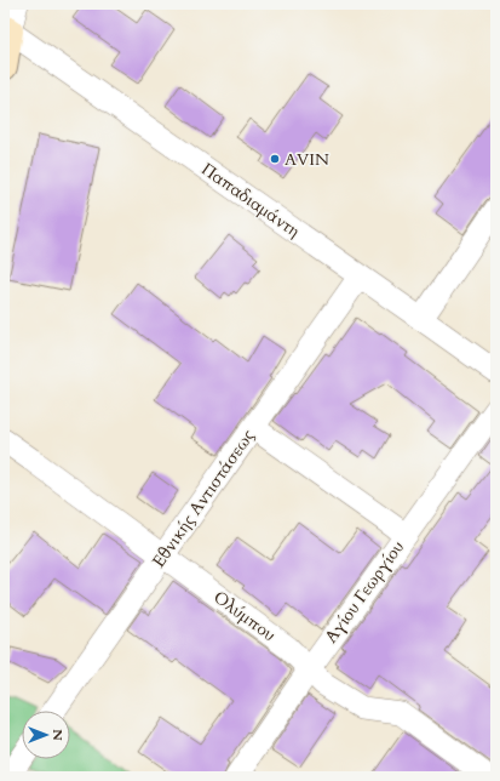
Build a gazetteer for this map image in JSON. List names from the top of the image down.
{
  "streets": {
    "street": [
      "Παπαδιαμάντη",
      "Εθνικής Αντιστάσεως",
      "Αγίου Γεωργίου",
      "Ολύμπου"
    ]
  },
  "crossings": [
    ["Παπαδιαμάντη", "Εθνικής Αντιστάσεως"],
    ["Εθνικής Αντιστάσεως", "Ολύμπου"],
    ["Αγίου Γεωργίου", "Ολύμπου"]
  ],
  "places": ["AVIN"],
  "north": "right"
}
